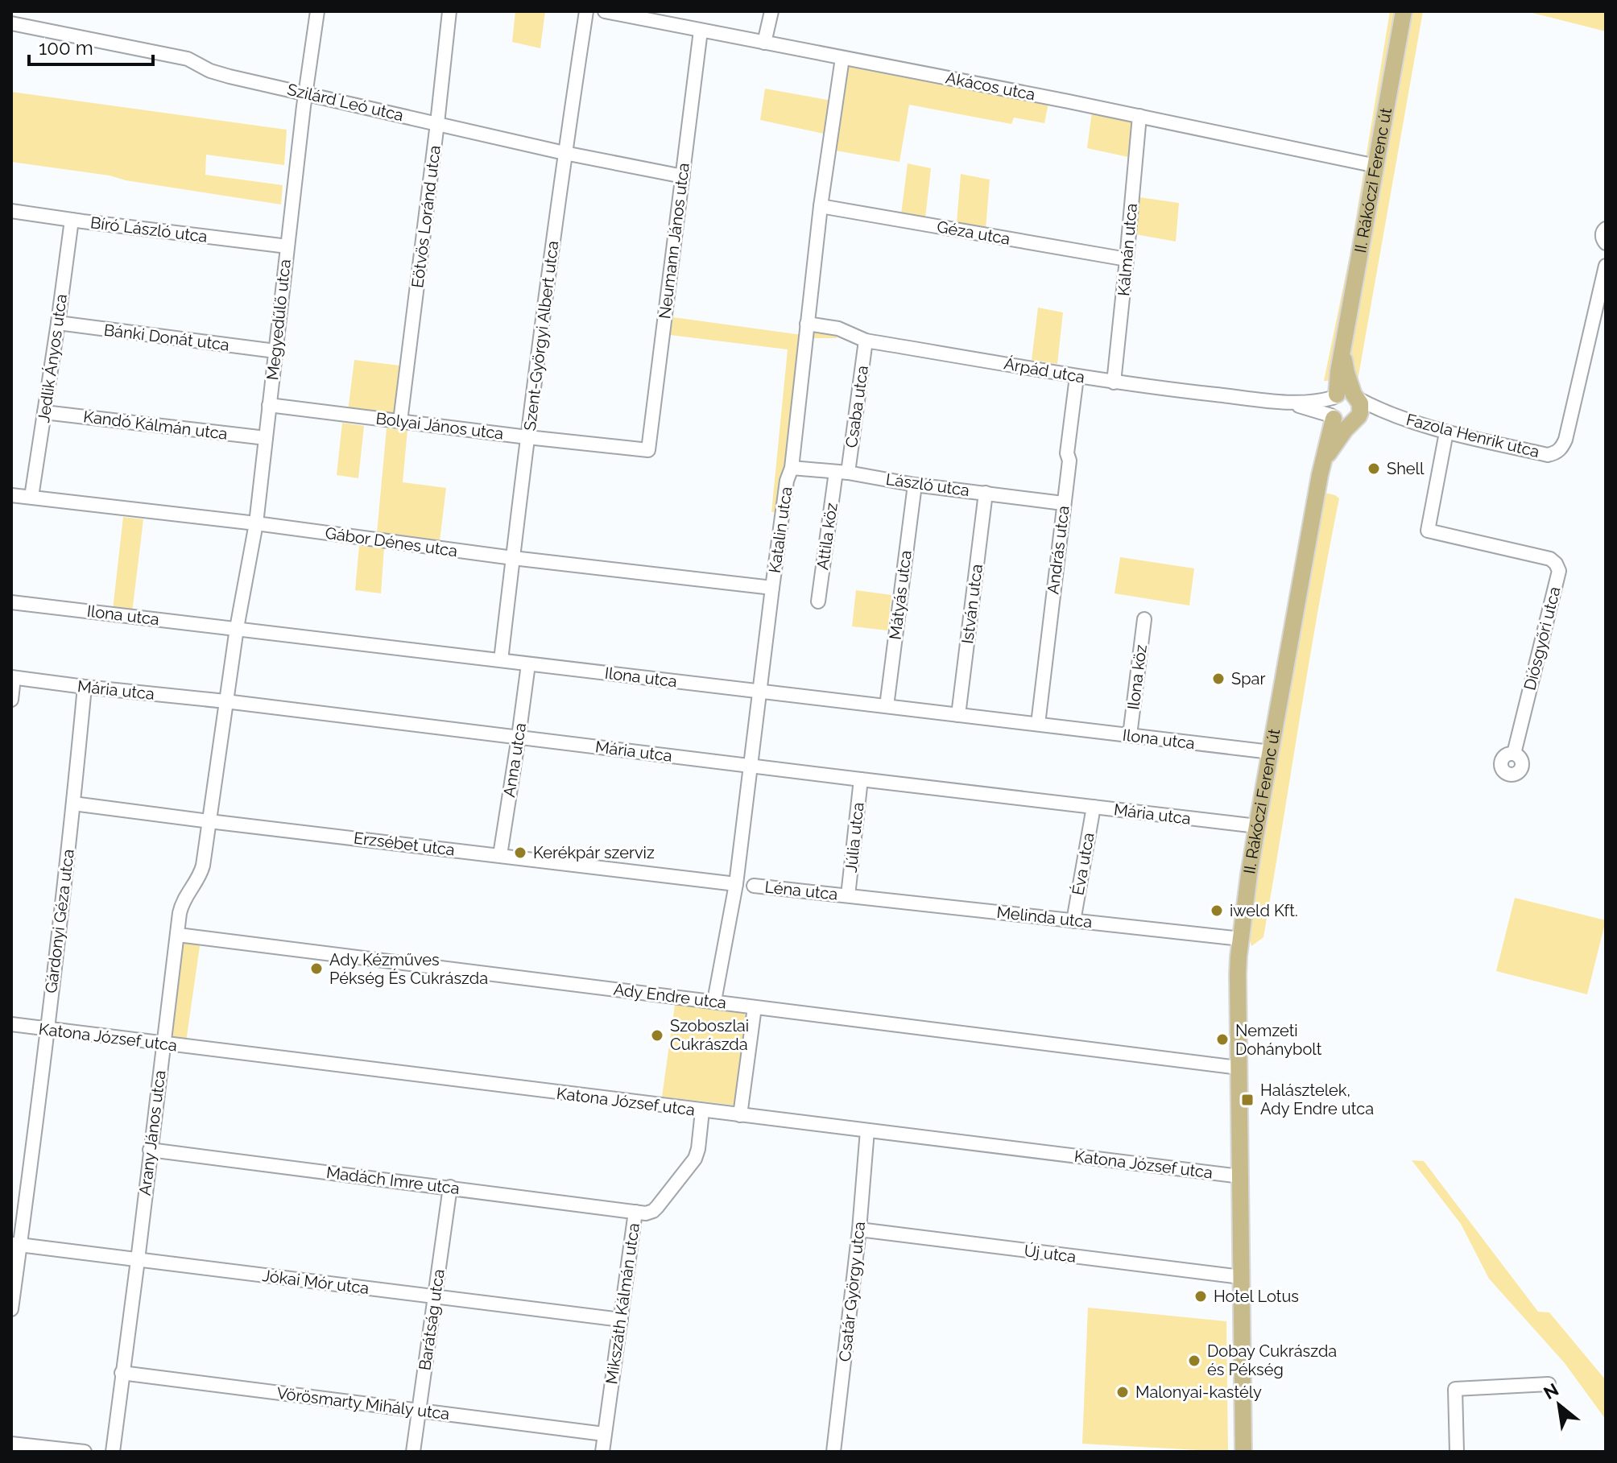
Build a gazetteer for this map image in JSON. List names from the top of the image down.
{
  "streets": {
    "main road": ["II. Rákóczi Ferenc út"],
    "street": [
      "Akácos utca",
      "Szilárd Leó utca",
      "Eötvös Loránd utca",
      "Bíró László utca",
      "Géza utca",
      "Neumann János utca",
      "Kálmán utca",
      "Megyedűlő utca",
      "Szent-Györgyi Albert utca",
      "Bánki Donát utca",
      "Jedlik Ányos utca",
      "Árpád utca",
      "Csaba utca",
      "Kandó Kálmán utca",
      "Bolyai János utca",
      "Fazola Henrik utca",
      "László utca",
      "Katalin utca",
      "Attila köz",
      "Gábor Dénes utca",
      "András utca",
      "Mátyás utca",
      "István utca",
      "Ilona utca",
      "Diósgyőri utca",
      "Ilona köz",
      "Mária utca",
      "Anna utca",
      "Júlia utca",
      "Erzsébet utca",
      "Éva utca",
      "Léna utca",
      "Melinda utca",
      "Gárdonyi Géza utca",
      "Ady Endre utca",
      "Katona József utca",
      "Arany János utca",
      "Madách Imre utca",
      "Új utca",
      "Jókai Mór utca",
      "Csatár György utca",
      "Mikszáth Kálmán utca",
      "Barátság utca",
      "Vörösmarty Mihály utca"
    ]
  },
  "crossings": [
    ["Akácos utca", "II. Rákóczi Ferenc út"],
    ["Akácos utca", "Neumann János utca"],
    ["Akácos utca", "Kálmán utca"],
    ["Akácos utca", "Katalin utca"],
    ["Szilárd Leó utca", "Eötvös Loránd utca"],
    ["Szilárd Leó utca", "Neumann János utca"],
    ["Szilárd Leó utca", "Megyedűlő utca"],
    ["Szilárd Leó utca", "Szent-Györgyi Albert utca"],
    ["II. Rákóczi Ferenc út", "Árpád utca"],
    ["II. Rákóczi Ferenc út", "Ilona utca"],
    ["II. Rákóczi Ferenc út", "Mária utca"],
    ["II. Rákóczi Ferenc út", "Melinda utca"],
    ["II. Rákóczi Ferenc út", "Ady Endre utca"],
    ["II. Rákóczi Ferenc út", "Katona József utca"],
    ["II. Rákóczi Ferenc út", "Új utca"],
    ["Eötvös Loránd utca", "Bolyai János utca"],
    ["Bíró László utca", "Megyedűlő utca"],
    ["Bíró László utca", "Jedlik Ányos utca"],
    ["Géza utca", "Kálmán utca"],
    ["Géza utca", "Katalin utca"],
    ["Neumann János utca", "Bolyai János utca"],
    ["Kálmán utca", "Árpád utca"],
    ["Megyedűlő utca", "Bánki Donát utca"],
    ["Megyedűlő utca", "Kandó Kálmán utca"],
    ["Megyedűlő utca", "Bolyai János utca"],
    ["Megyedűlő utca", "Gábor Dénes utca"],
    ["Megyedűlő utca", "Ilona utca"],
    ["Megyedűlő utca", "Arany János utca"],
    ["Szent-Györgyi Albert utca", "Bolyai János utca"],
    ["Szent-Györgyi Albert utca", "Gábor Dénes utca"],
    ["Szent-Györgyi Albert utca", "Ilona utca"],
    ["Bánki Donát utca", "Jedlik Ányos utca"],
    ["Jedlik Ányos utca", "Kandó Kálmán utca"],
    ["Jedlik Ányos utca", "Gábor Dénes utca"],
    ["Árpád utca", "Csaba utca"],
    ["Árpád utca", "Katalin utca"],
    ["Árpád utca", "András utca"],
    ["Csaba utca", "László utca"],
    ["Csaba utca", "Attila köz"],
    ["Fazola Henrik utca", "Diósgyőri utca"],
    ["László utca", "Katalin utca"],
    ["László utca", "Attila köz"],
    ["László utca", "András utca"],
    ["László utca", "Mátyás utca"],
    ["László utca", "István utca"],
    ["Katalin utca", "Gábor Dénes utca"],
    ["Katalin utca", "Ilona utca"],
    ["Katalin utca", "Mária utca"],
    ["Katalin utca", "Erzsébet utca"],
    ["Katalin utca", "Ady Endre utca"],
    ["András utca", "Ilona utca"],
    ["Mátyás utca", "Ilona utca"],
    ["István utca", "Ilona utca"],
    ["Ilona utca", "Ilona köz"],
    ["Ilona utca", "Anna utca"],
    ["Ilona utca", "Arany János utca"],
    ["Mária utca", "Anna utca"],
    ["Mária utca", "Júlia utca"],
    ["Mária utca", "Éva utca"],
    ["Mária utca", "Gárdonyi Géza utca"],
    ["Mária utca", "Arany János utca"],
    ["Anna utca", "Erzsébet utca"],
    ["Júlia utca", "Léna utca"],
    ["Júlia utca", "Melinda utca"],
    ["Erzsébet utca", "Gárdonyi Géza utca"],
    ["Erzsébet utca", "Arany János utca"],
    ["Éva utca", "Melinda utca"],
    ["Léna utca", "Melinda utca"],
    ["Gárdonyi Géza utca", "Katona József utca"],
    ["Gárdonyi Géza utca", "Jókai Mór utca"],
    ["Ady Endre utca", "Arany János utca"],
    ["Katona József utca", "Arany János utca"],
    ["Katona József utca", "Csatár György utca"],
    ["Katona József utca", "Mikszáth Kálmán utca"],
    ["Arany János utca", "Madách Imre utca"],
    ["Arany János utca", "Jókai Mór utca"],
    ["Arany János utca", "Vörösmarty Mihály utca"],
    ["Madách Imre utca", "Mikszáth Kálmán utca"],
    ["Madách Imre utca", "Barátság utca"],
    ["Új utca", "Csatár György utca"],
    ["Jókai Mór utca", "Mikszáth Kálmán utca"],
    ["Jókai Mór utca", "Barátság utca"],
    ["Mikszáth Kálmán utca", "Vörösmarty Mihály utca"],
    ["Barátság utca", "Vörösmarty Mihály utca"]
  ],
  "places": {
    "other": [
      "Shell",
      "Spar",
      "Kerékpár szerviz",
      "iweld Kft.",
      "Ady Kézműves Pékség És Cukrászda",
      "Szoboszlai Cukrászda",
      "Nemzeti Dohánybolt",
      "Hotel Lotus",
      "Dobay Cukrászda és Pékség",
      "Malonyai-kastély"
    ],
    "transit": ["Halásztelek, Ady Endre utca"]
  },
  "scale_bar": "100 m",
  "north": "top left"
}
